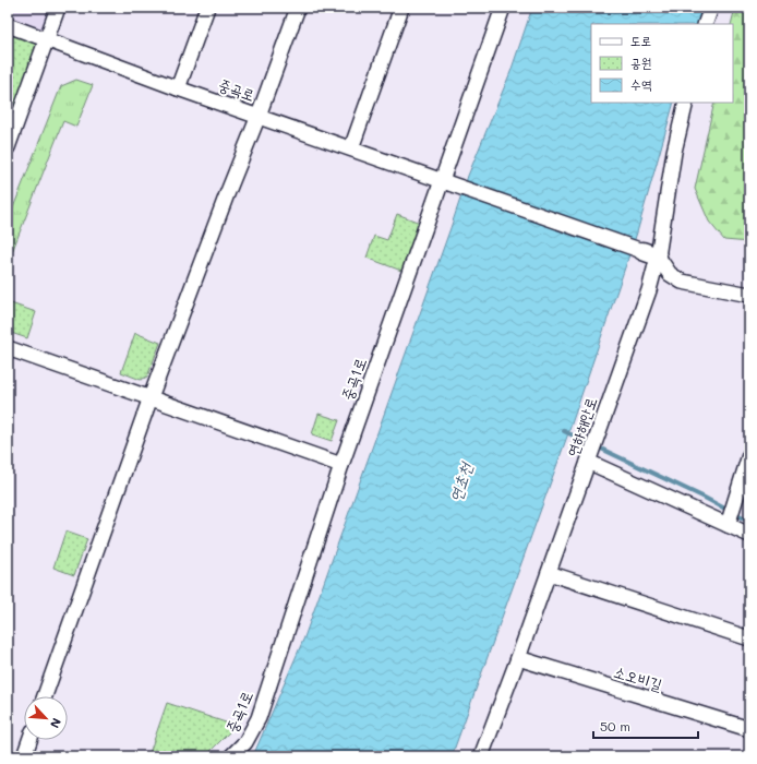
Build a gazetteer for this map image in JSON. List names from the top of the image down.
{
  "streets": {
    "street": [
      "중곡로",
      "중곡1로",
      "연하해안로",
      "소오비길"
    ]
  },
  "crossings": [
    ["중곡로", "중곡1로"],
    ["중곡로", "연하해안로"],
    ["연하해안로", "소오비길"]
  ],
  "water": ["연초천"],
  "legend": ["도로", "공원", "수역"],
  "scale_bar": "50 m",
  "north": "bottom right"
}
